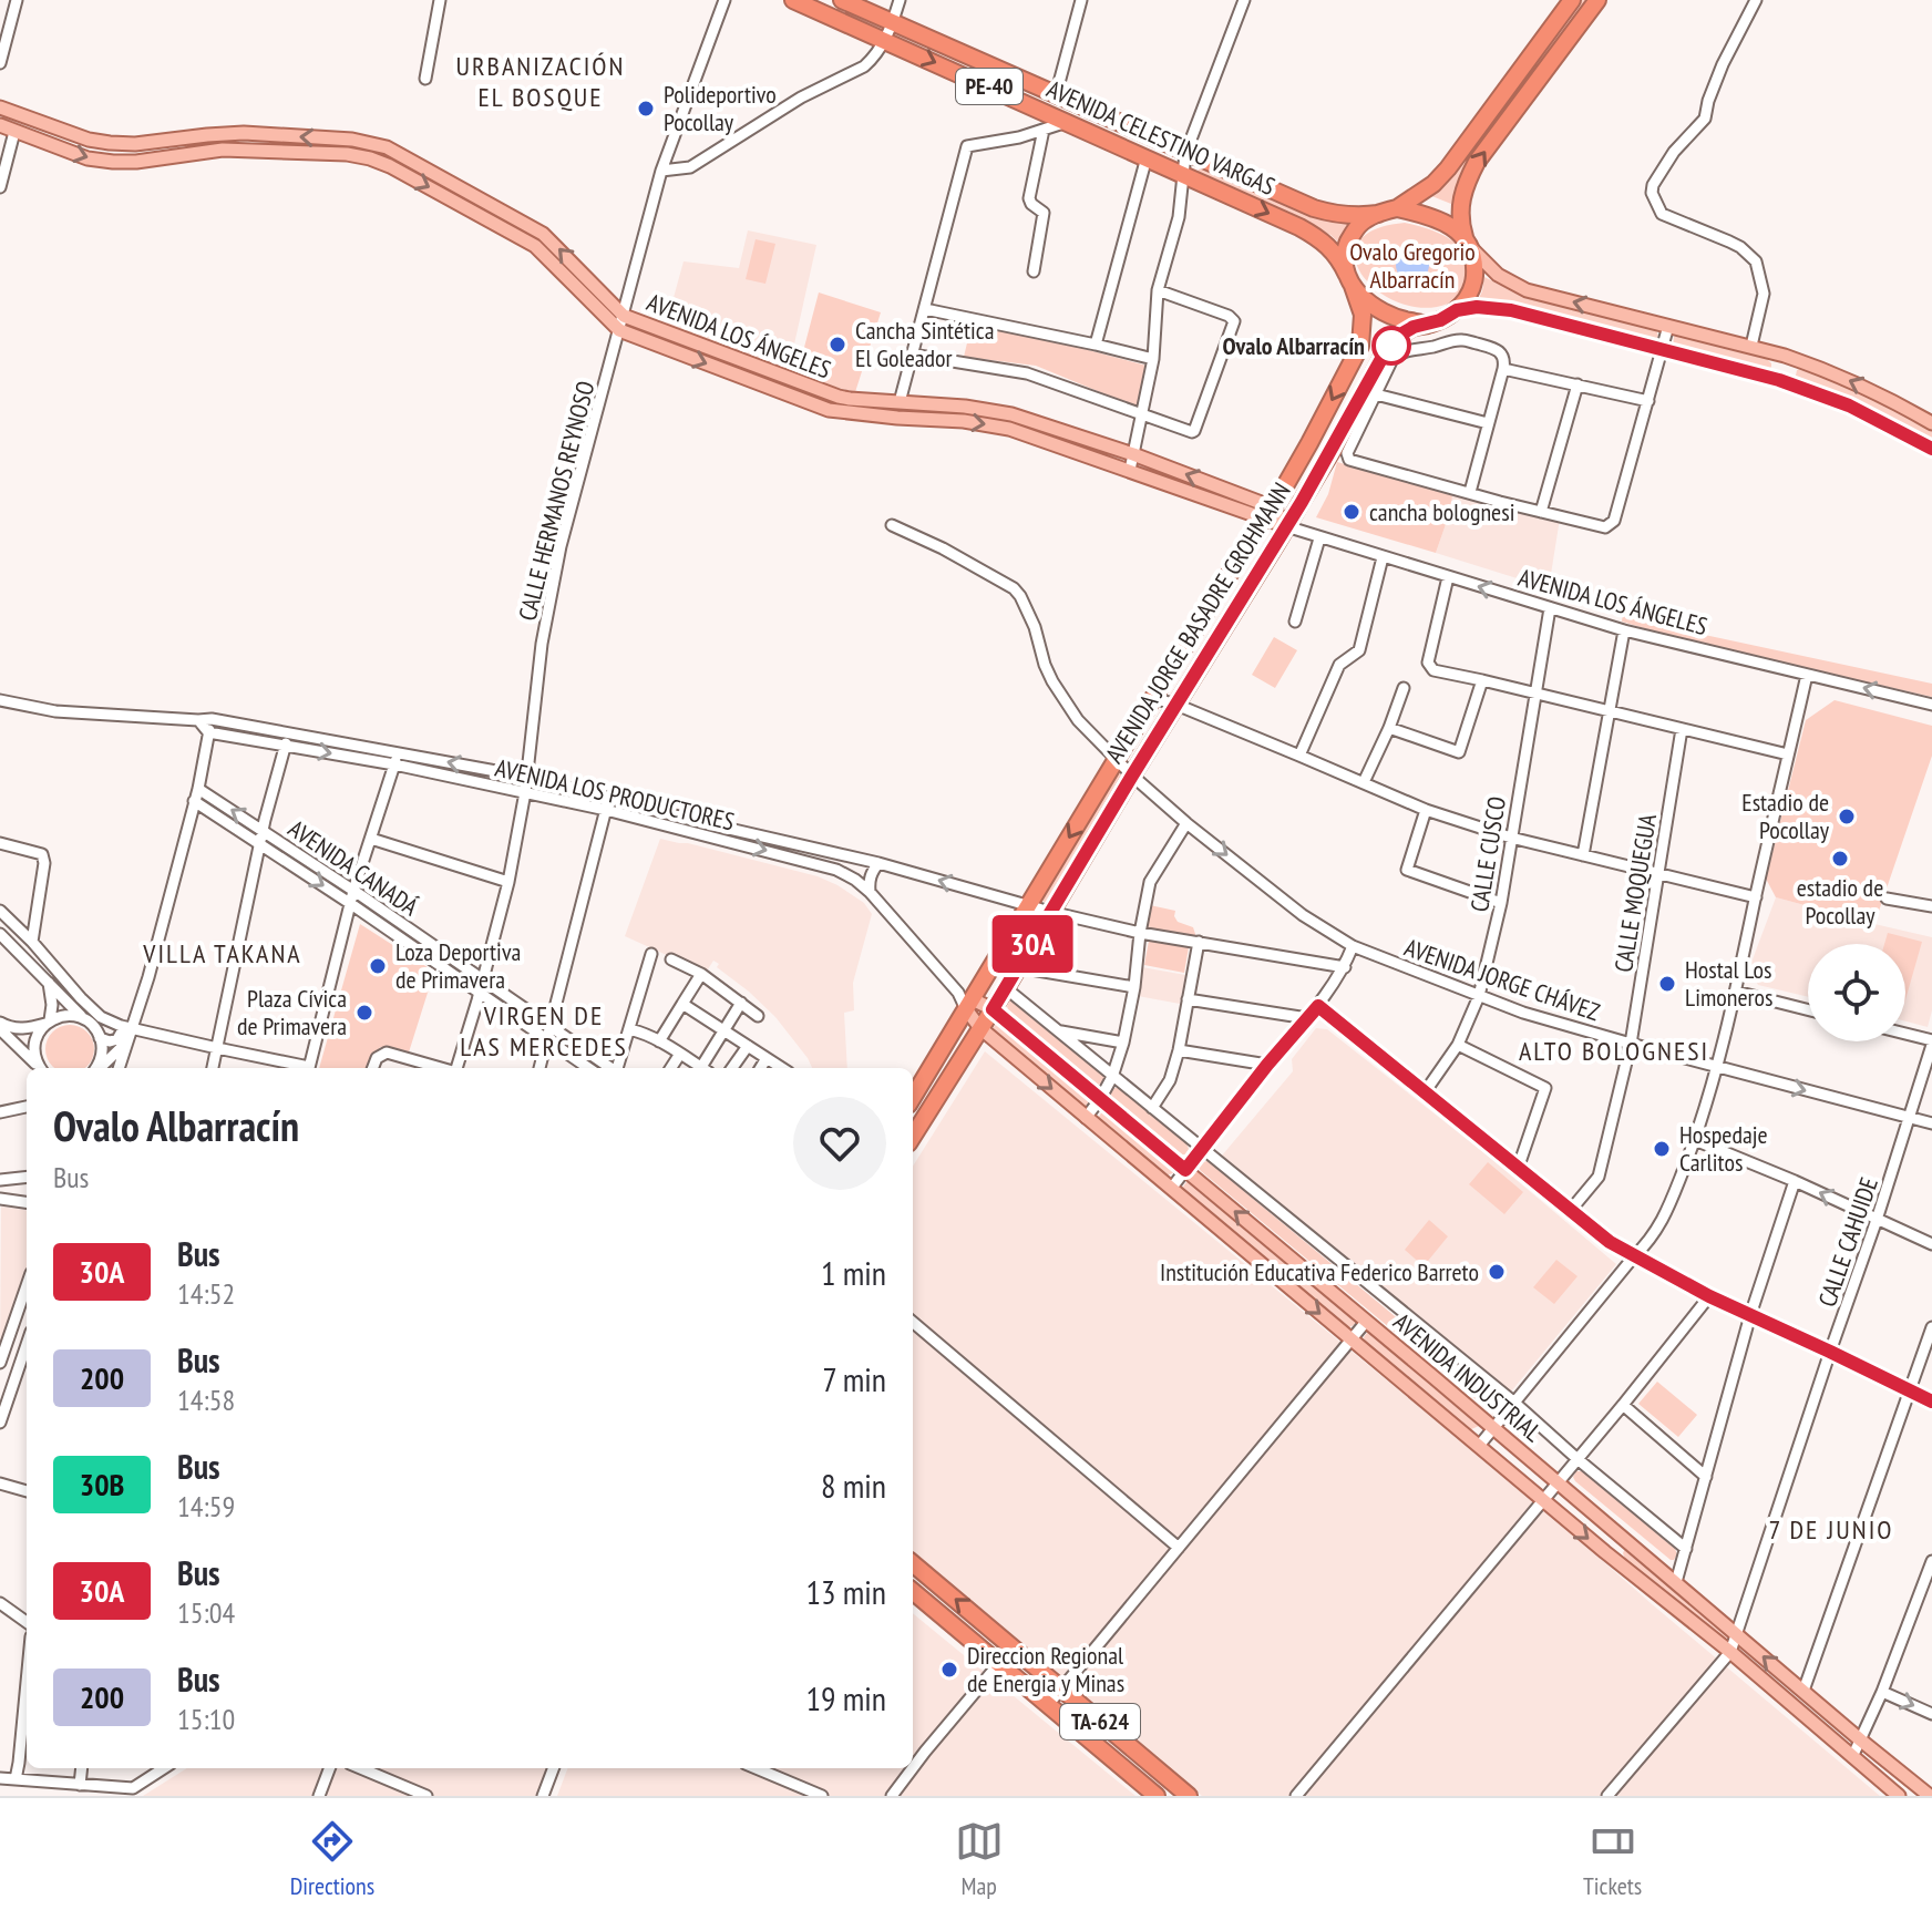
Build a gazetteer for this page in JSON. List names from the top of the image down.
{
  "streets": {
    "highway": [
      "PE-40",
      "AVENIDA CELESTINO VARGAS",
      "AVENIDA JORGE BASADRE GROHMANN",
      "TA-624"
    ],
    "main road": ["AVENIDA LOS ÁNGELES", "AVENIDA INDUSTRIAL"],
    "street": [
      "CALLE HERMANOS REYNOSO",
      "AVENIDA LOS PRODUCTORES",
      "CALLE CUSCO",
      "AVENIDA CANADÁ",
      "CALLE MOQUEGUA",
      "AVENIDA JORGE CHÁVEZ",
      "CALLE CAHUIDE"
    ]
  },
  "crossings": [
    ["AVENIDA CELESTINO VARGAS", "AVENIDA JORGE BASADRE GROHMANN"],
    ["AVENIDA LOS ÁNGELES", "CALLE HERMANOS REYNOSO"],
    ["AVENIDA LOS ÁNGELES", "AVENIDA JORGE BASADRE GROHMANN"],
    ["AVENIDA LOS ÁNGELES", "CALLE CUSCO"],
    ["CALLE HERMANOS REYNOSO", "AVENIDA LOS PRODUCTORES"],
    ["CALLE HERMANOS REYNOSO", "AVENIDA CANADÁ"],
    ["AVENIDA JORGE BASADRE GROHMANN", "AVENIDA LOS PRODUCTORES"],
    ["AVENIDA JORGE BASADRE GROHMANN", "AVENIDA JORGE CHÁVEZ"],
    ["AVENIDA JORGE BASADRE GROHMANN", "AVENIDA INDUSTRIAL"],
    ["AVENIDA LOS PRODUCTORES", "AVENIDA INDUSTRIAL"],
    ["CALLE CUSCO", "AVENIDA JORGE CHÁVEZ"],
    ["CALLE MOQUEGUA", "AVENIDA JORGE CHÁVEZ"],
    ["AVENIDA JORGE CHÁVEZ", "CALLE CAHUIDE"],
    ["CALLE CAHUIDE", "AVENIDA INDUSTRIAL"]
  ],
  "districts": [
    "URBANIZACIÓN EL BOSQUE",
    "VILLA TAKANA",
    "VIRGEN DE LAS MERCEDES",
    "ALTO BOLOGNESI",
    "7 DE JUNIO"
  ],
  "parks": ["Ovalo Gregorio Albarracín"],
  "places": [
    "Polideportivo Pocollay",
    "Cancha Sintética El Goleador",
    "Ovalo Albarracín",
    "cancha bolognesi",
    "Estadio de Pocollay",
    "estadio de Pocollay",
    "Loza Deportiva de Primavera",
    "Hostal Los Limoneros",
    "Plaza Cívica de Primavera",
    "Hospedaje Carlitos",
    "Institución Educativa Federico Barreto",
    "Direccion Regional de Energia y Minas"
  ],
  "lines": ["bus line 30A"],
  "page": {
    "on_map": "30A",
    "heading": ["Ovalo Albarracín", "Bus"],
    "list": [
      {
        "mark": "30A",
        "name": "Bus",
        "note": "14:52",
        "value": "1 min"
      },
      {
        "mark": "200",
        "name": "Bus",
        "note": "14:58",
        "value": "7 min"
      },
      {
        "mark": "30B",
        "name": "Bus",
        "note": "14:59",
        "value": "8 min"
      },
      {
        "mark": "30A",
        "name": "Bus",
        "note": "15:04",
        "value": "13 min"
      },
      {
        "mark": "200",
        "name": "Bus",
        "note": "15:10",
        "value": "19 min"
      }
    ],
    "tabs": ["Directions", "Map", "Tickets"]
  }
}
